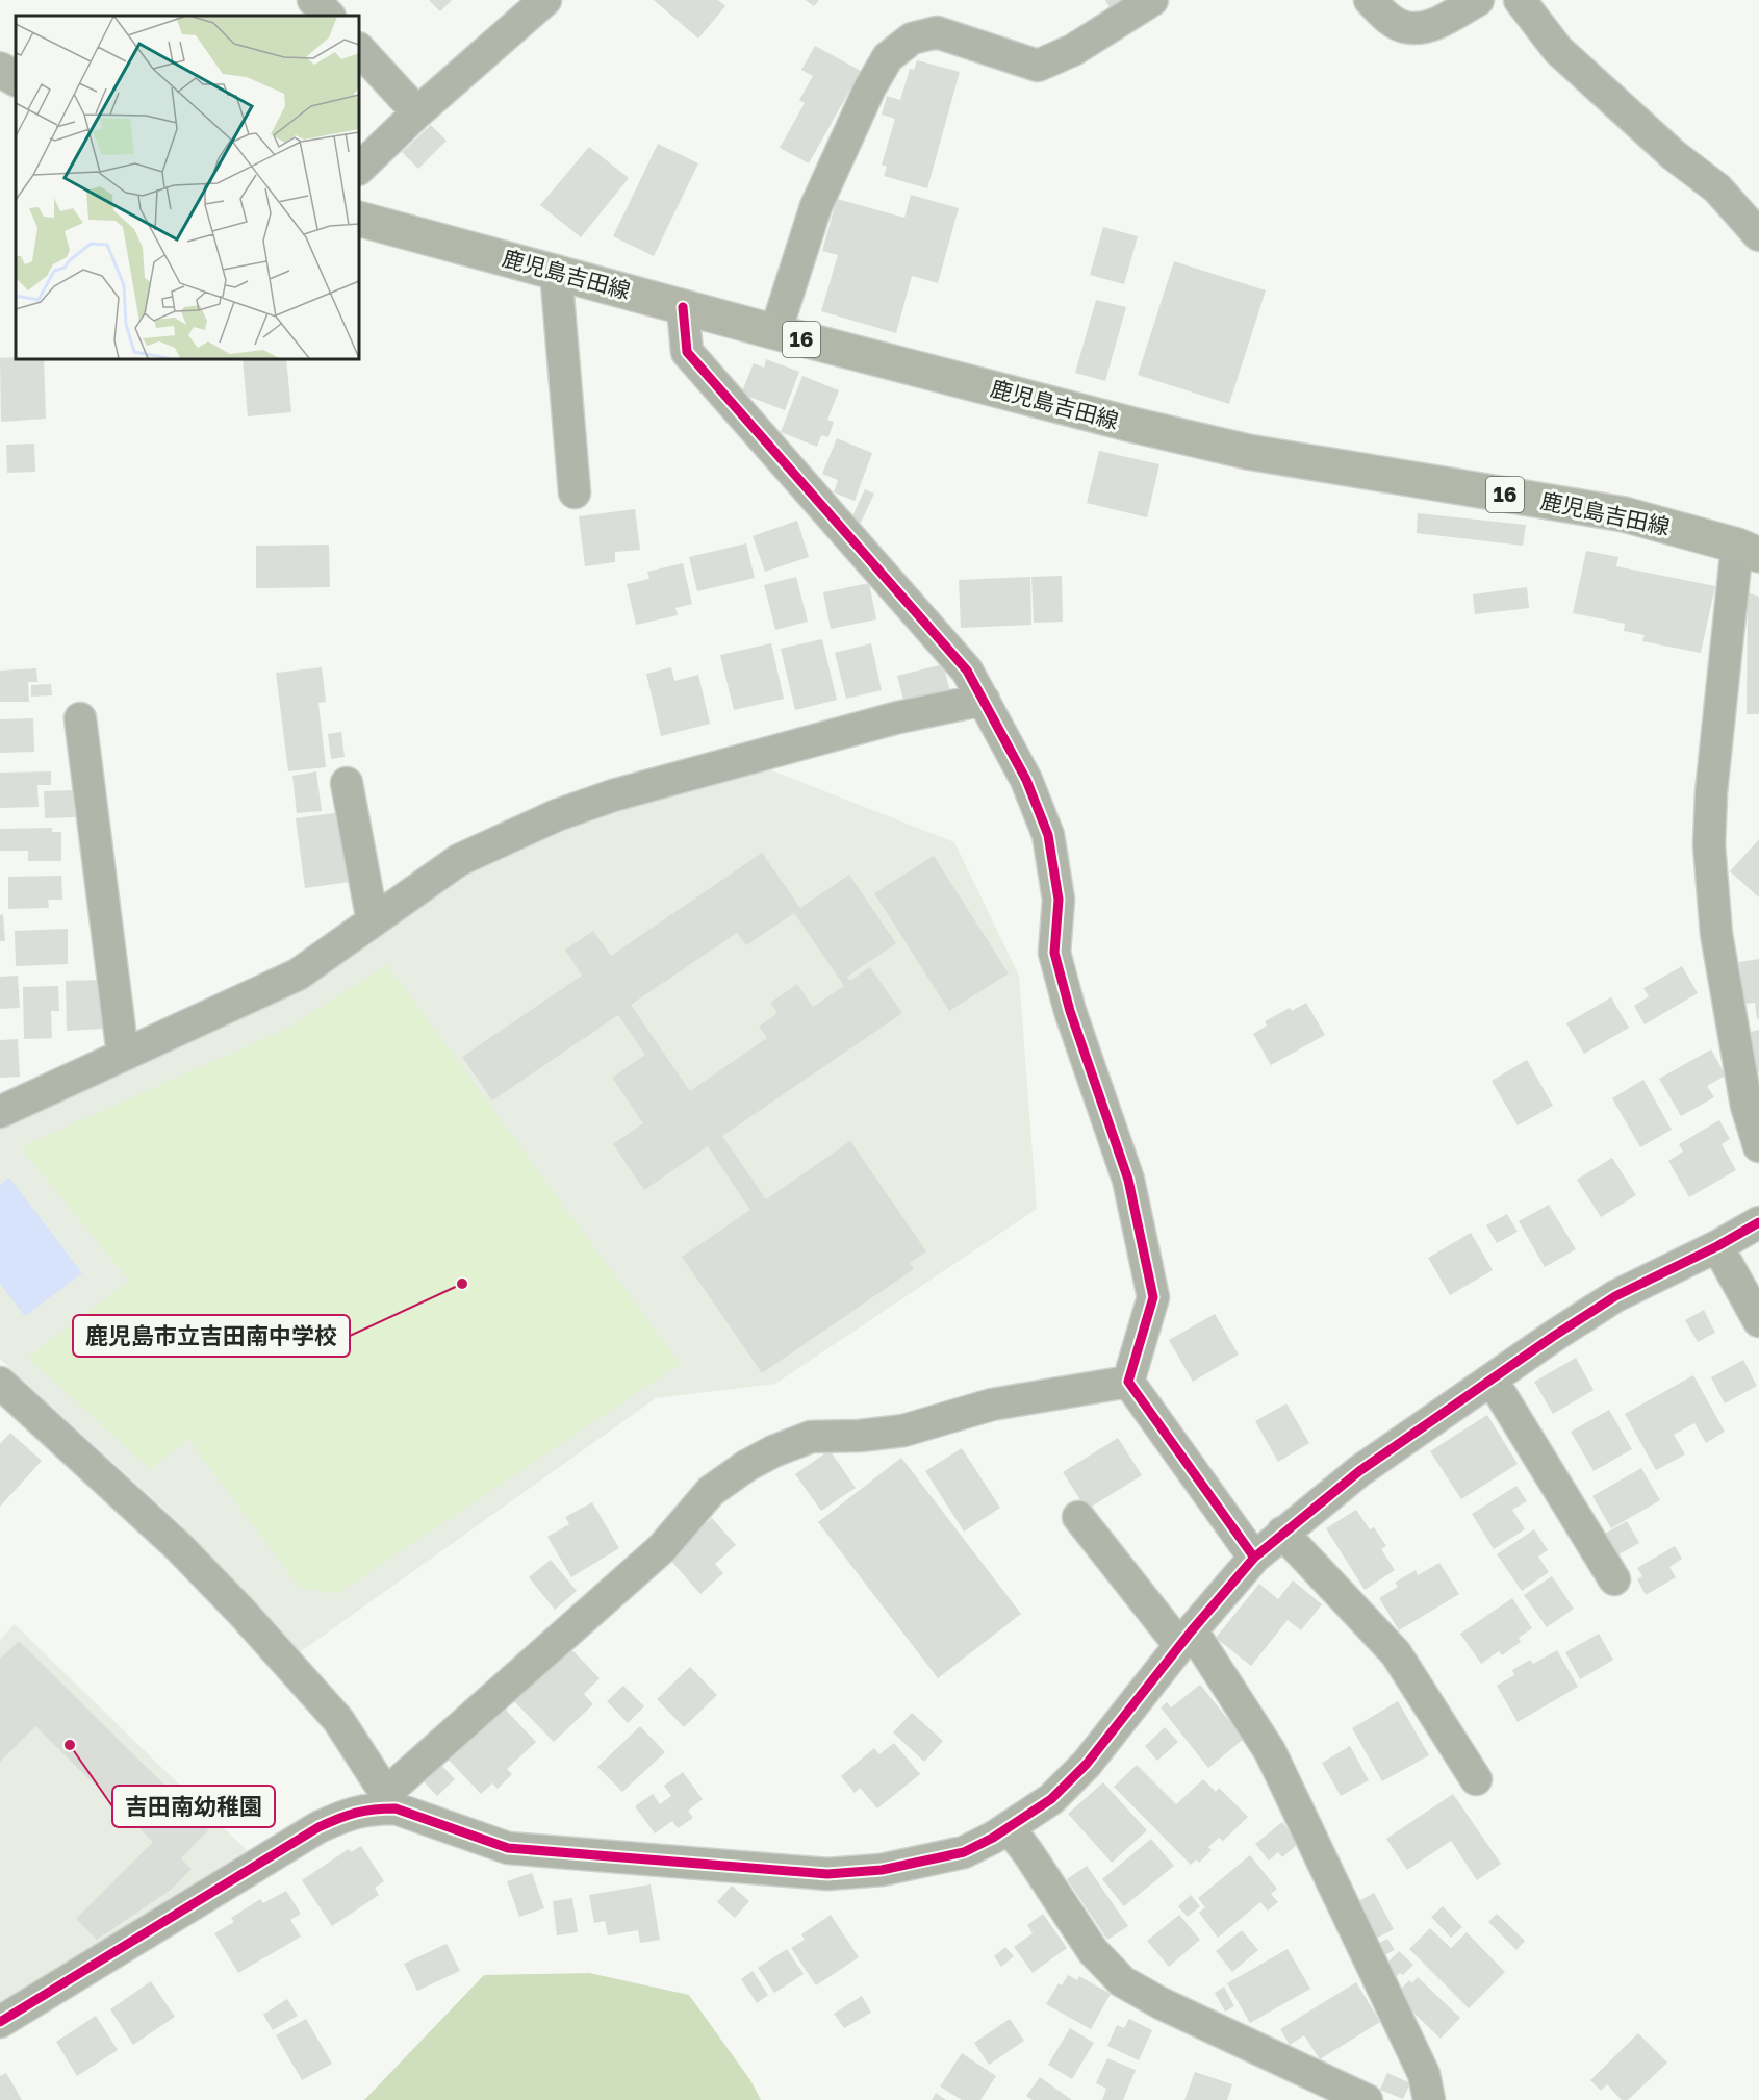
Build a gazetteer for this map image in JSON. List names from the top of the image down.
{
  "streets": {
    "main road": ["鹿児島吉田線", "16"]
  },
  "places": ["鹿児島市立吉田南中学校", "吉田南幼稚園"]
}
